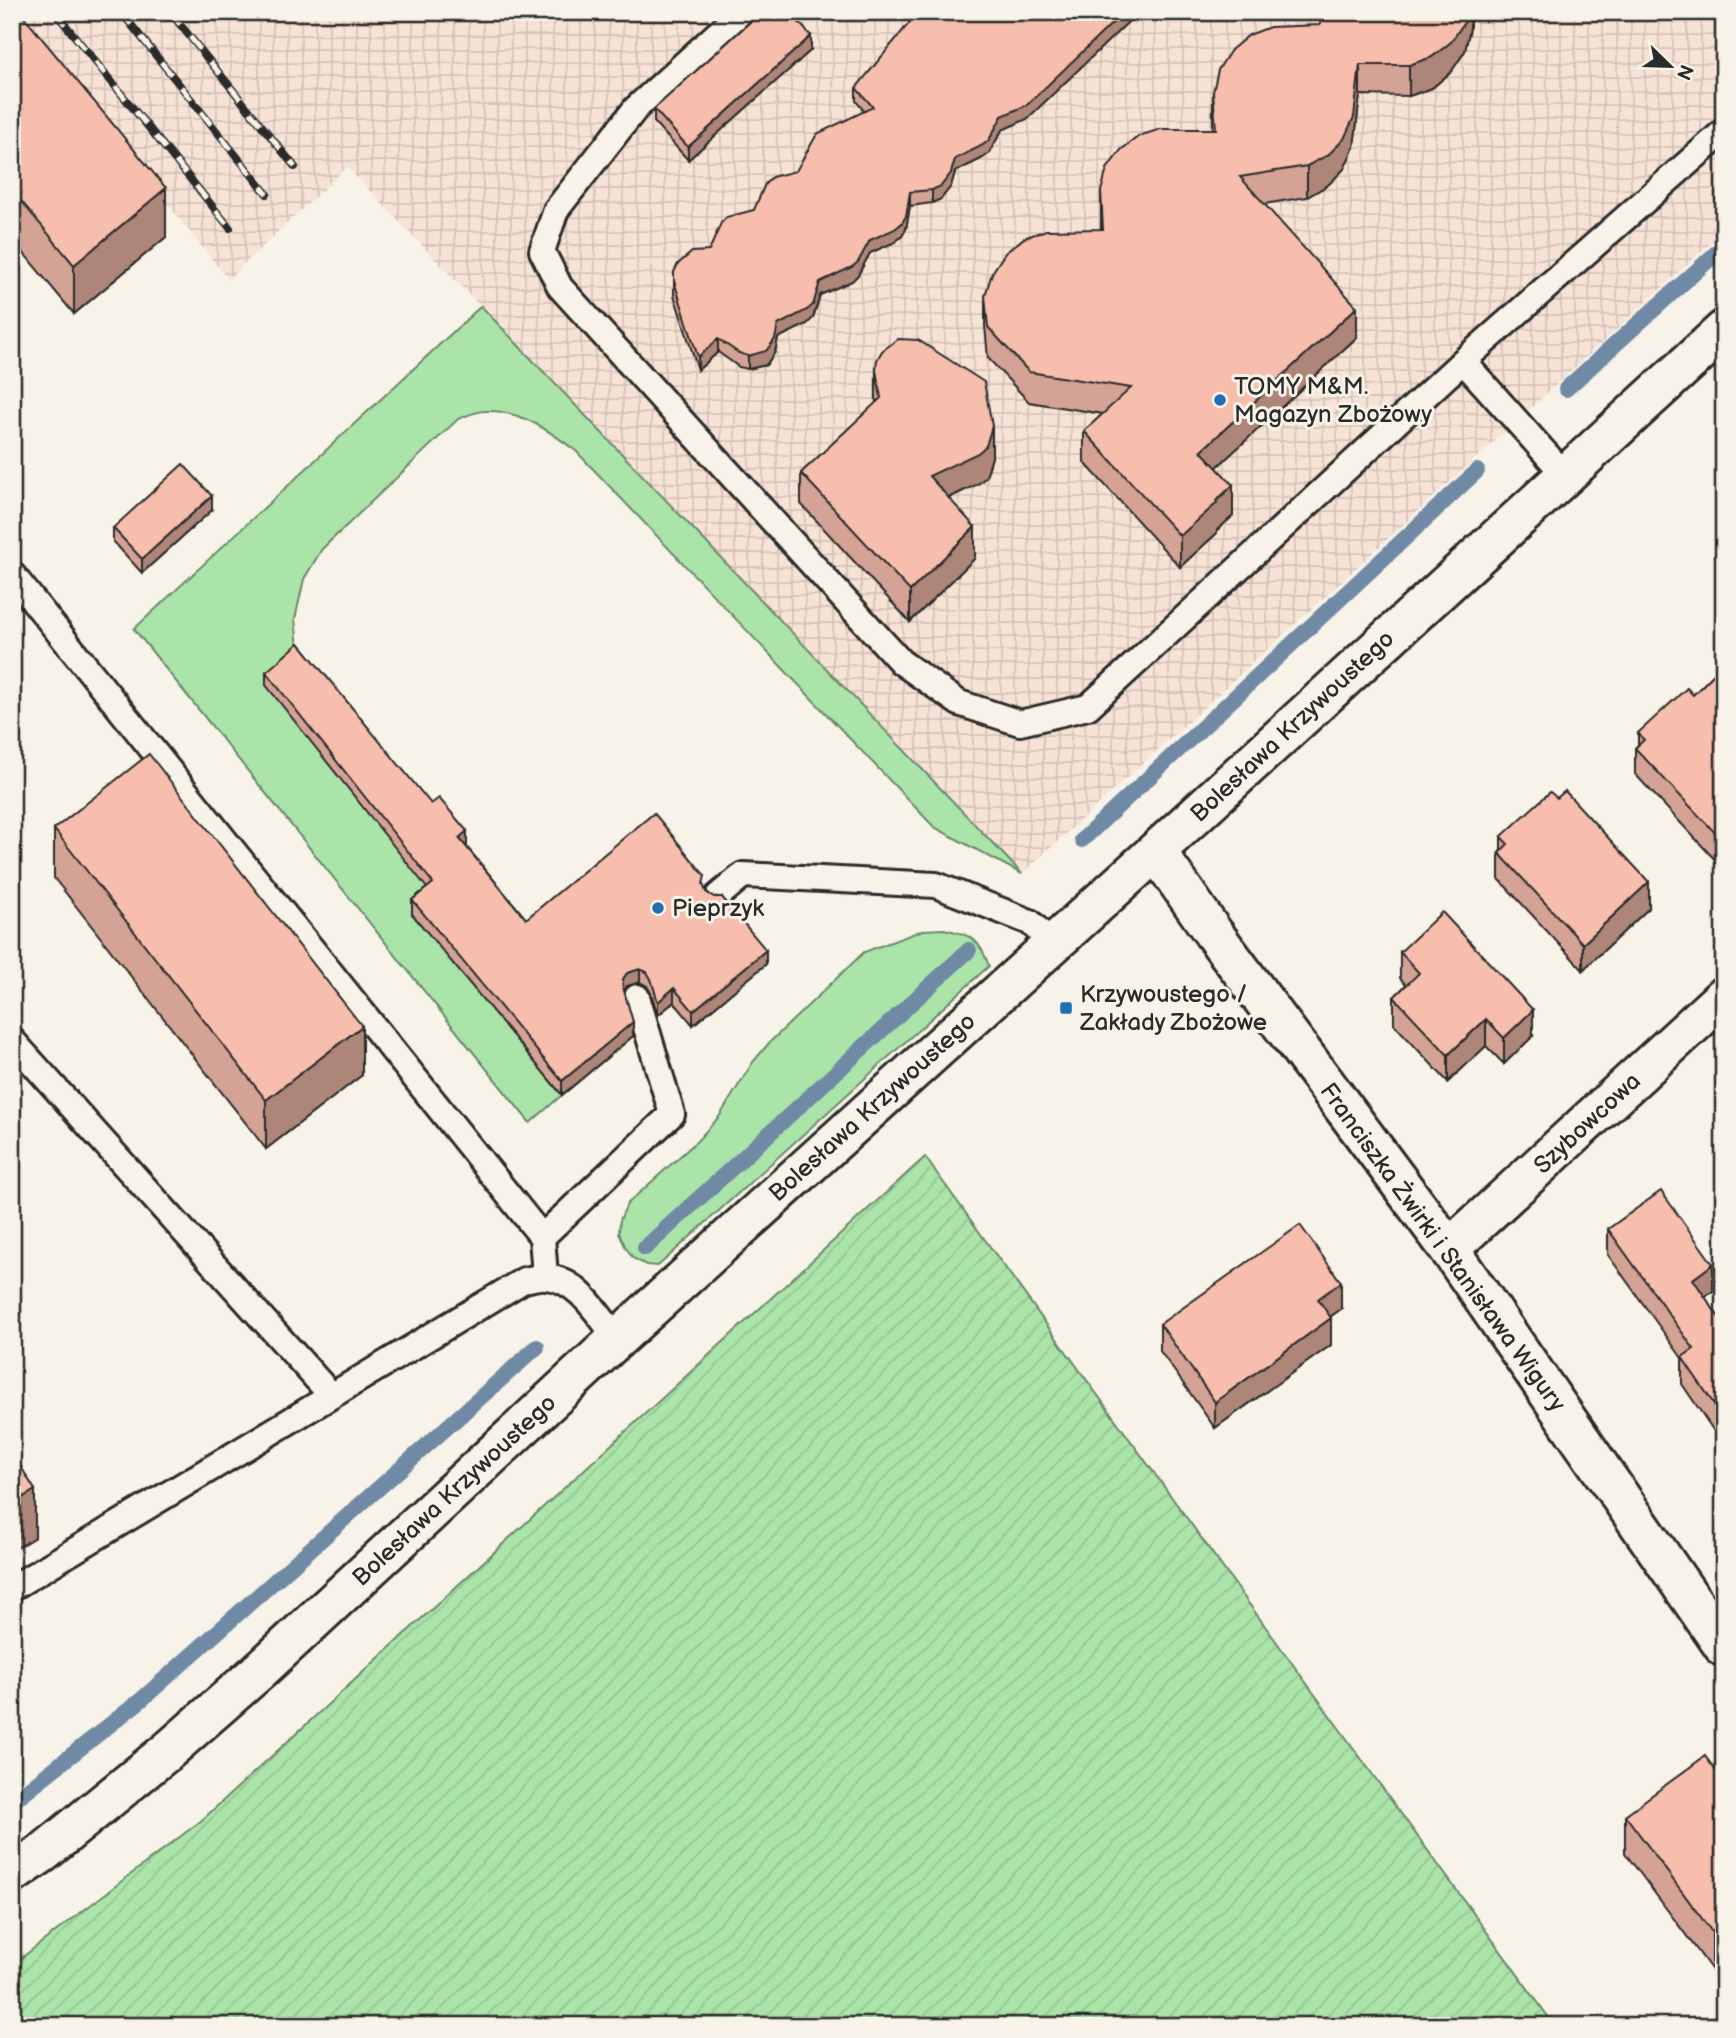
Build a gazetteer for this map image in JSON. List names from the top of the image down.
{
  "streets": {
    "street": ["Bolesława Krzywoustego", "Szybowcowa", "Franciszka Żwirki i Stanisława Wigury"]
  },
  "crossings": [
    ["Bolesława Krzywoustego", "Franciszka Żwirki i Stanisława Wigury"],
    ["Szybowcowa", "Franciszka Żwirki i Stanisława Wigury"]
  ],
  "places": {
    "other": ["TOMY M&M. Magazyn Zbożowy", "Pieprzyk"],
    "transit": ["Krzywoustego / Zakłady Zbożowe"]
  },
  "north": "bottom right"
}
